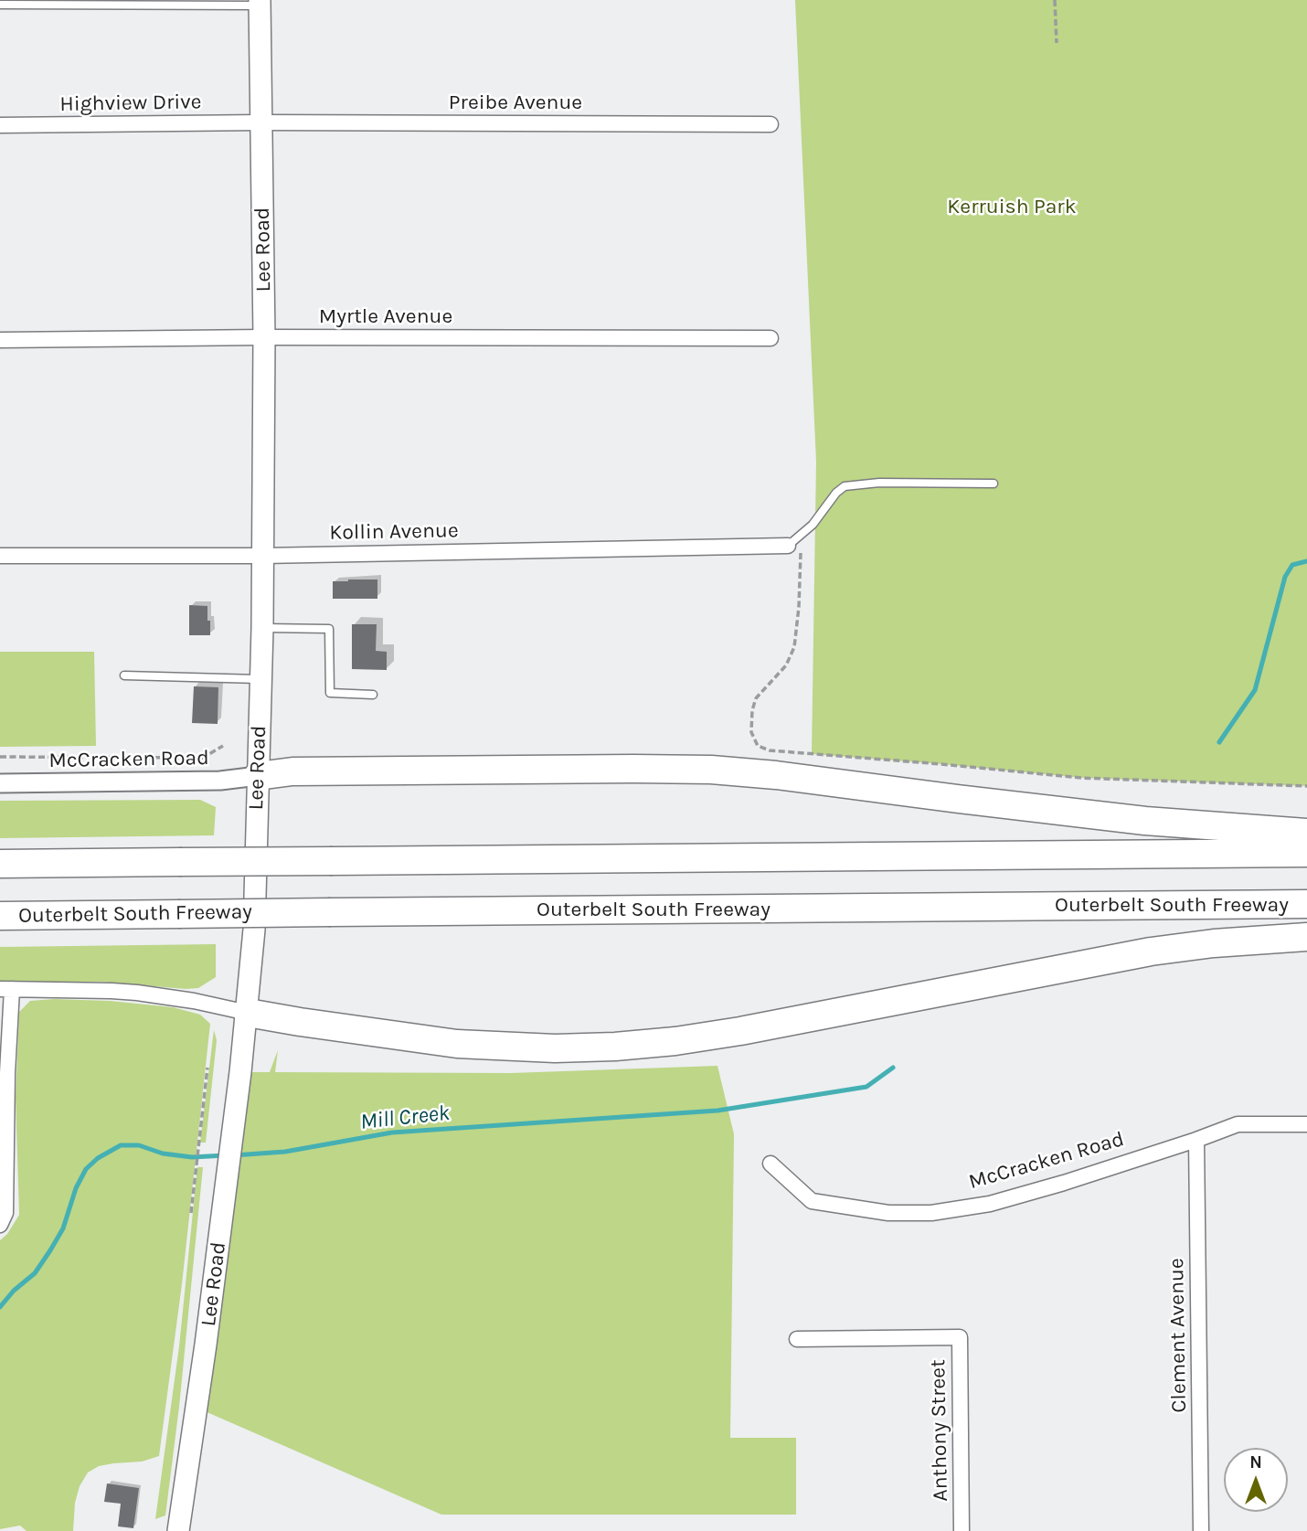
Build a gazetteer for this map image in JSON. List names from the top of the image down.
{
  "streets": {
    "highway": ["Outerbelt South Freeway"],
    "main road": ["Lee Road"],
    "street": [
      "Preibe Avenue",
      "Highview Drive",
      "Myrtle Avenue",
      "Kollin Avenue",
      "McCracken Road",
      "Clement Avenue",
      "Anthony Street"
    ]
  },
  "crossings": [
    ["Preibe Avenue", "Highview Drive"],
    ["Preibe Avenue", "Lee Road"],
    ["Highview Drive", "Lee Road"],
    ["Lee Road", "Myrtle Avenue"],
    ["Lee Road", "Kollin Avenue"],
    ["Lee Road", "McCracken Road"],
    ["McCracken Road", "Clement Avenue"]
  ],
  "water": ["Mill Creek"],
  "parks": ["Kerruish Park"],
  "north": "top"
}
